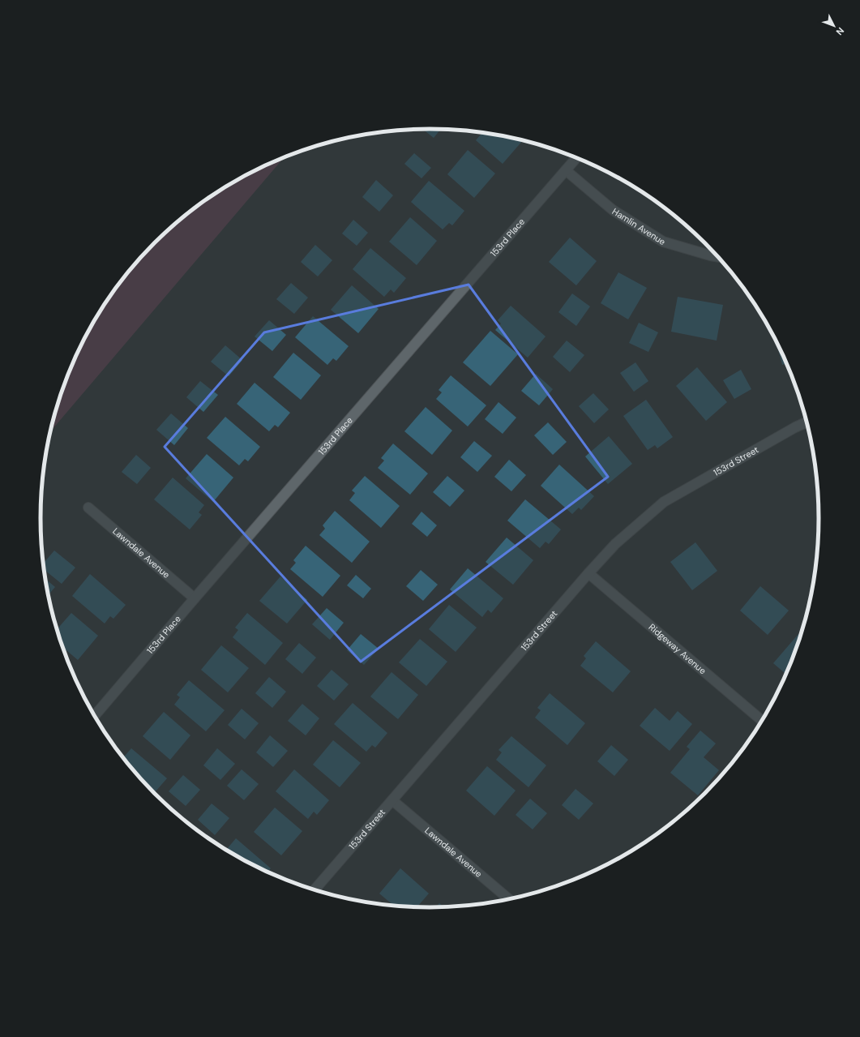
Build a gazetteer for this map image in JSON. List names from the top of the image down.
{
  "streets": {
    "street": [
      "Hamlin Avenue",
      "153rd Place",
      "153rd Street",
      "Lawndale Avenue",
      "Ridgeway Avenue"
    ]
  },
  "crossings": [
    ["Hamlin Avenue", "153rd Place"],
    ["153rd Place", "Lawndale Avenue"],
    ["153rd Street", "Lawndale Avenue"],
    ["153rd Street", "Ridgeway Avenue"]
  ],
  "north": "bottom right"
}
